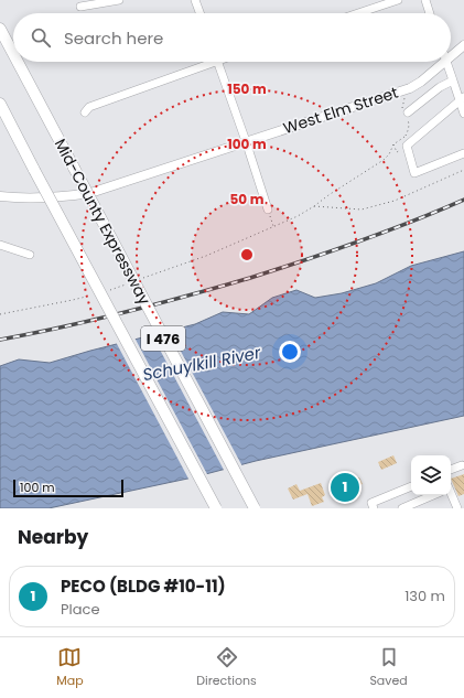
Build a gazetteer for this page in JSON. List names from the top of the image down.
{
  "streets": {
    "highway": ["Mid-County Expressway", "I 476"],
    "main road": ["West Elm Street"]
  },
  "water": ["Schuylkill River"],
  "scale_bar": "100 m",
  "page": {
    "search": "Search here",
    "pins": "1",
    "scale": "100 m",
    "heading": "Nearby",
    "list": [
      {
        "mark": "1",
        "name": "PECO (BLDG #10-11)",
        "note": "Place",
        "value": "130 m"
      }
    ],
    "nav": ["Map", "Directions", "Saved"]
  },
  "rings": ["150 m", "100 m", "50 m"]
}
